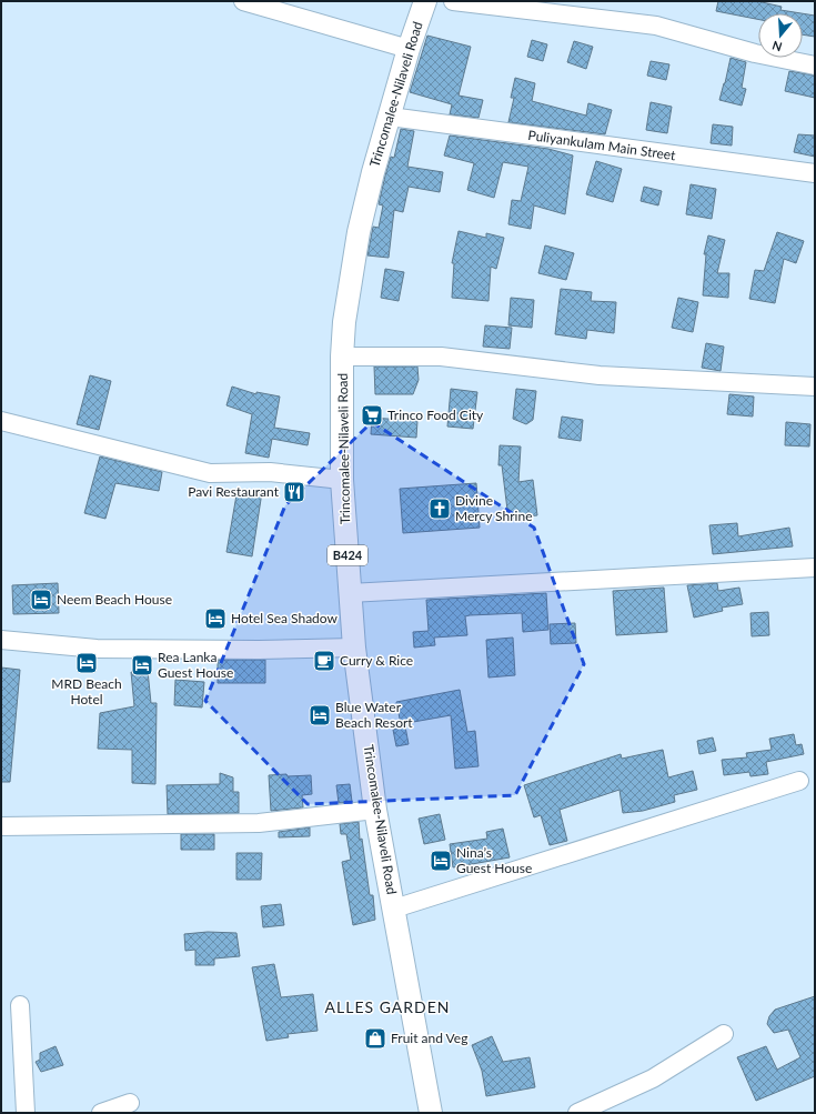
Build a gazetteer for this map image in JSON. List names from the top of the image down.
{
  "streets": {
    "main road": ["Trincomalee-Nilaveli Road", "B424"],
    "street": ["Puliyankulam Main Street"]
  },
  "crossings": [
    ["Trincomalee-Nilaveli Road", "Puliyankulam Main Street"]
  ],
  "districts": ["ALLES GARDEN"],
  "places": {
    "supermarket": ["Trinco Food City"],
    "restaurant": ["Pavi Restaurant"],
    "church": ["Divine Mercy Shrine"],
    "hotel": [
      "Neem Beach House",
      "Hotel Sea Shadow",
      "MRD Beach Hotel",
      "Rea Lanka Guest House",
      "Blue Water Beach Resort",
      "Nina’s Guest House"
    ],
    "cafe": ["Curry & Rice"],
    "shop": ["Fruit and Veg"]
  },
  "north": "bottom"
}
